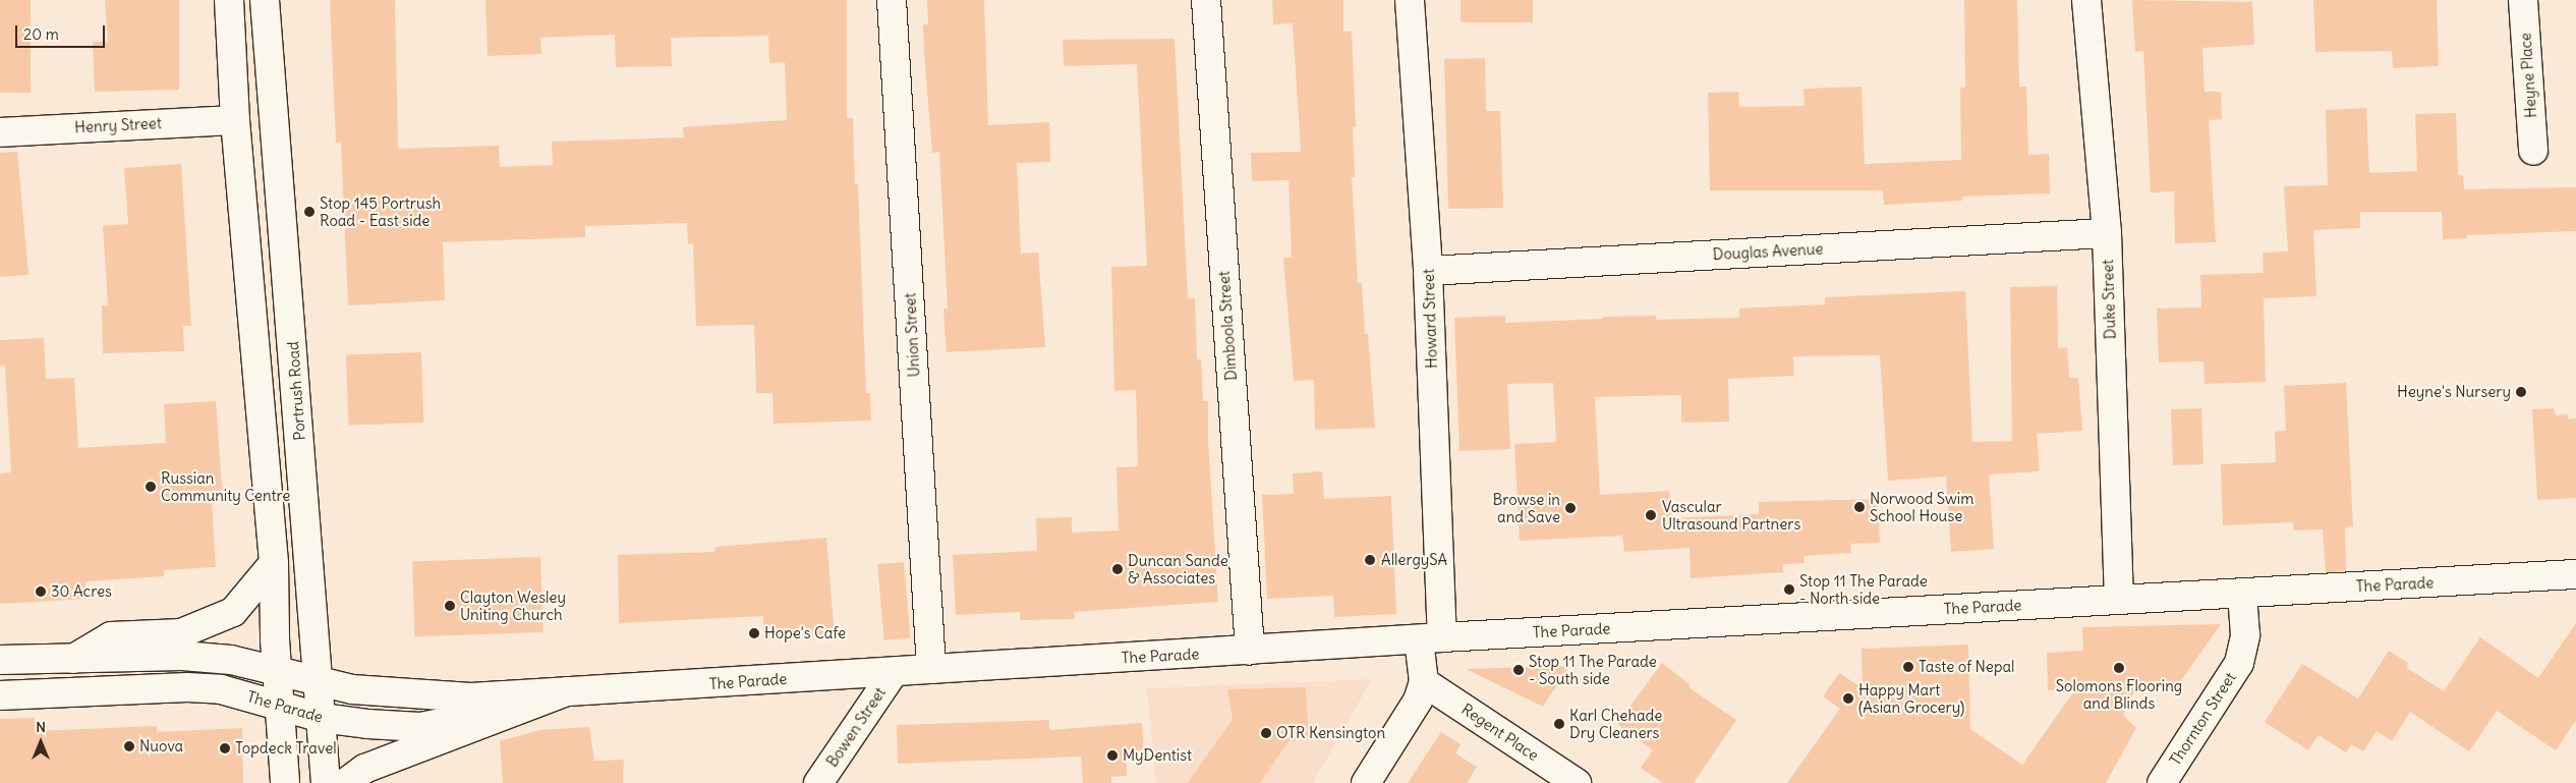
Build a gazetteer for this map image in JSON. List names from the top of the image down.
{
  "streets": {
    "main road": [
      "Heyne Place",
      "Henry Street",
      "Douglas Avenue",
      "Duke Street",
      "Howard Street",
      "Dimboola Street",
      "Union Street",
      "Portrush Road",
      "The Parade",
      "Thornton Street",
      "Bowen Street",
      "Regent Place"
    ]
  },
  "crossings": [
    ["Douglas Avenue", "Duke Street"],
    ["Douglas Avenue", "Howard Street"],
    ["Duke Street", "The Parade"],
    ["Howard Street", "The Parade"],
    ["Howard Street", "Regent Place"],
    ["Dimboola Street", "The Parade"],
    ["Union Street", "The Parade"],
    ["Portrush Road", "The Parade"],
    ["The Parade", "Thornton Street"],
    ["The Parade", "Bowen Street"]
  ],
  "places": [
    "Stop 145 Portrush Road - East side",
    "Heyne's Nursery",
    "Russian Community Centre",
    "Norwood Swim School House",
    "Browse in and Save",
    "Vascular Ultrasound Partners",
    "AllergySA",
    "Duncan Sande & Associates",
    "Stop 11 The Parade - North side",
    "30 Acres",
    "Clayton Wesley Uniting Church",
    "Hope's Cafe",
    "Taste of Nepal",
    "Solomons Flooring and Blinds",
    "Stop 11 The Parade - South side",
    "Happy Mart (Asian Grocery)",
    "Karl Chehade Dry Cleaners",
    "OTR Kensington",
    "Nuova",
    "Topdeck Travel",
    "MyDentist"
  ],
  "scale_bar": "20 m",
  "north": "top"
}
